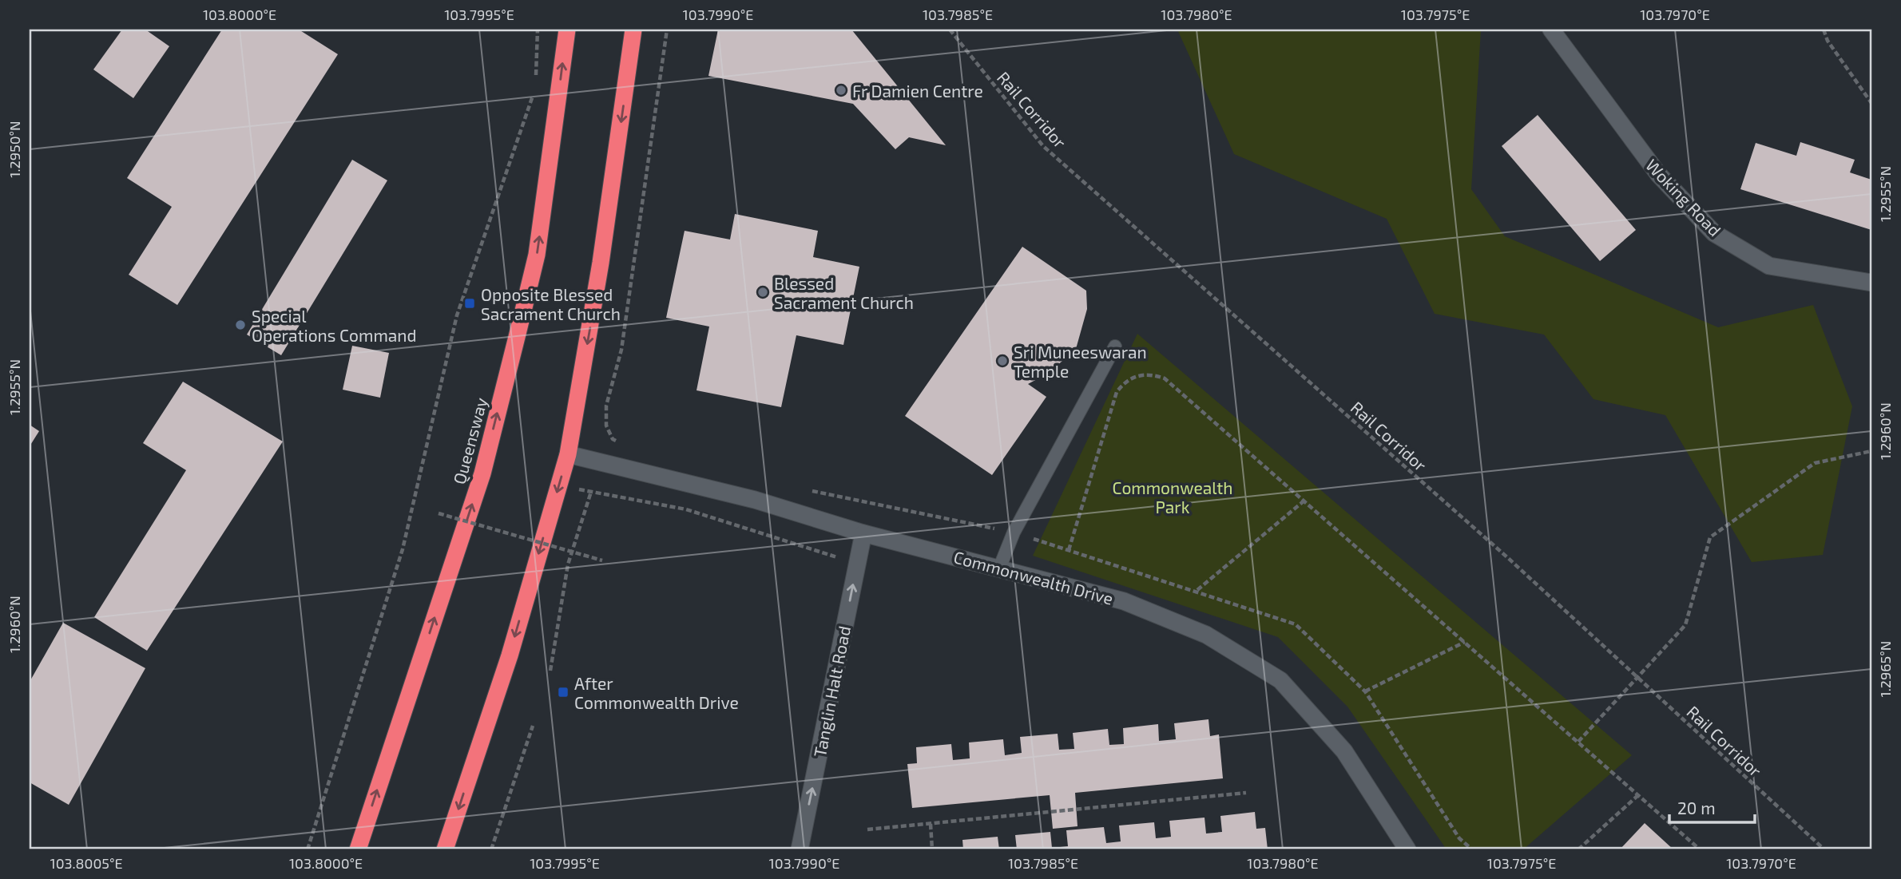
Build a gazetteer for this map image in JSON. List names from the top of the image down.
{
  "streets": {
    "highway": ["Queensway"],
    "street": ["Woking Road", "Commonwealth Drive", "Tanglin Halt Road"],
    "path": ["Rail Corridor"]
  },
  "crossings": [
    ["Commonwealth Drive", "Tanglin Halt Road"]
  ],
  "one_way": ["Tanglin Halt Road"],
  "parks": ["Commonwealth Park"],
  "places": {
    "other": [
      "Fr Damien Centre",
      "Blessed Sacrament Church",
      "Special Operations Command",
      "Sri Muneeswaran Temple"
    ],
    "transit": ["Opposite Blessed Sacrament Church", "After Commonwealth Drive"]
  },
  "scale_bar": "20 m",
  "coordinates": [
    "103.8000°E",
    "103.7995°E",
    "103.7990°E",
    "103.7985°E",
    "103.7980°E",
    "103.7975°E",
    "103.7970°E",
    "1.2950°N",
    "1.2955°N",
    "1.2960°N",
    "1.2965°N",
    "103.8005°E"
  ]
}
